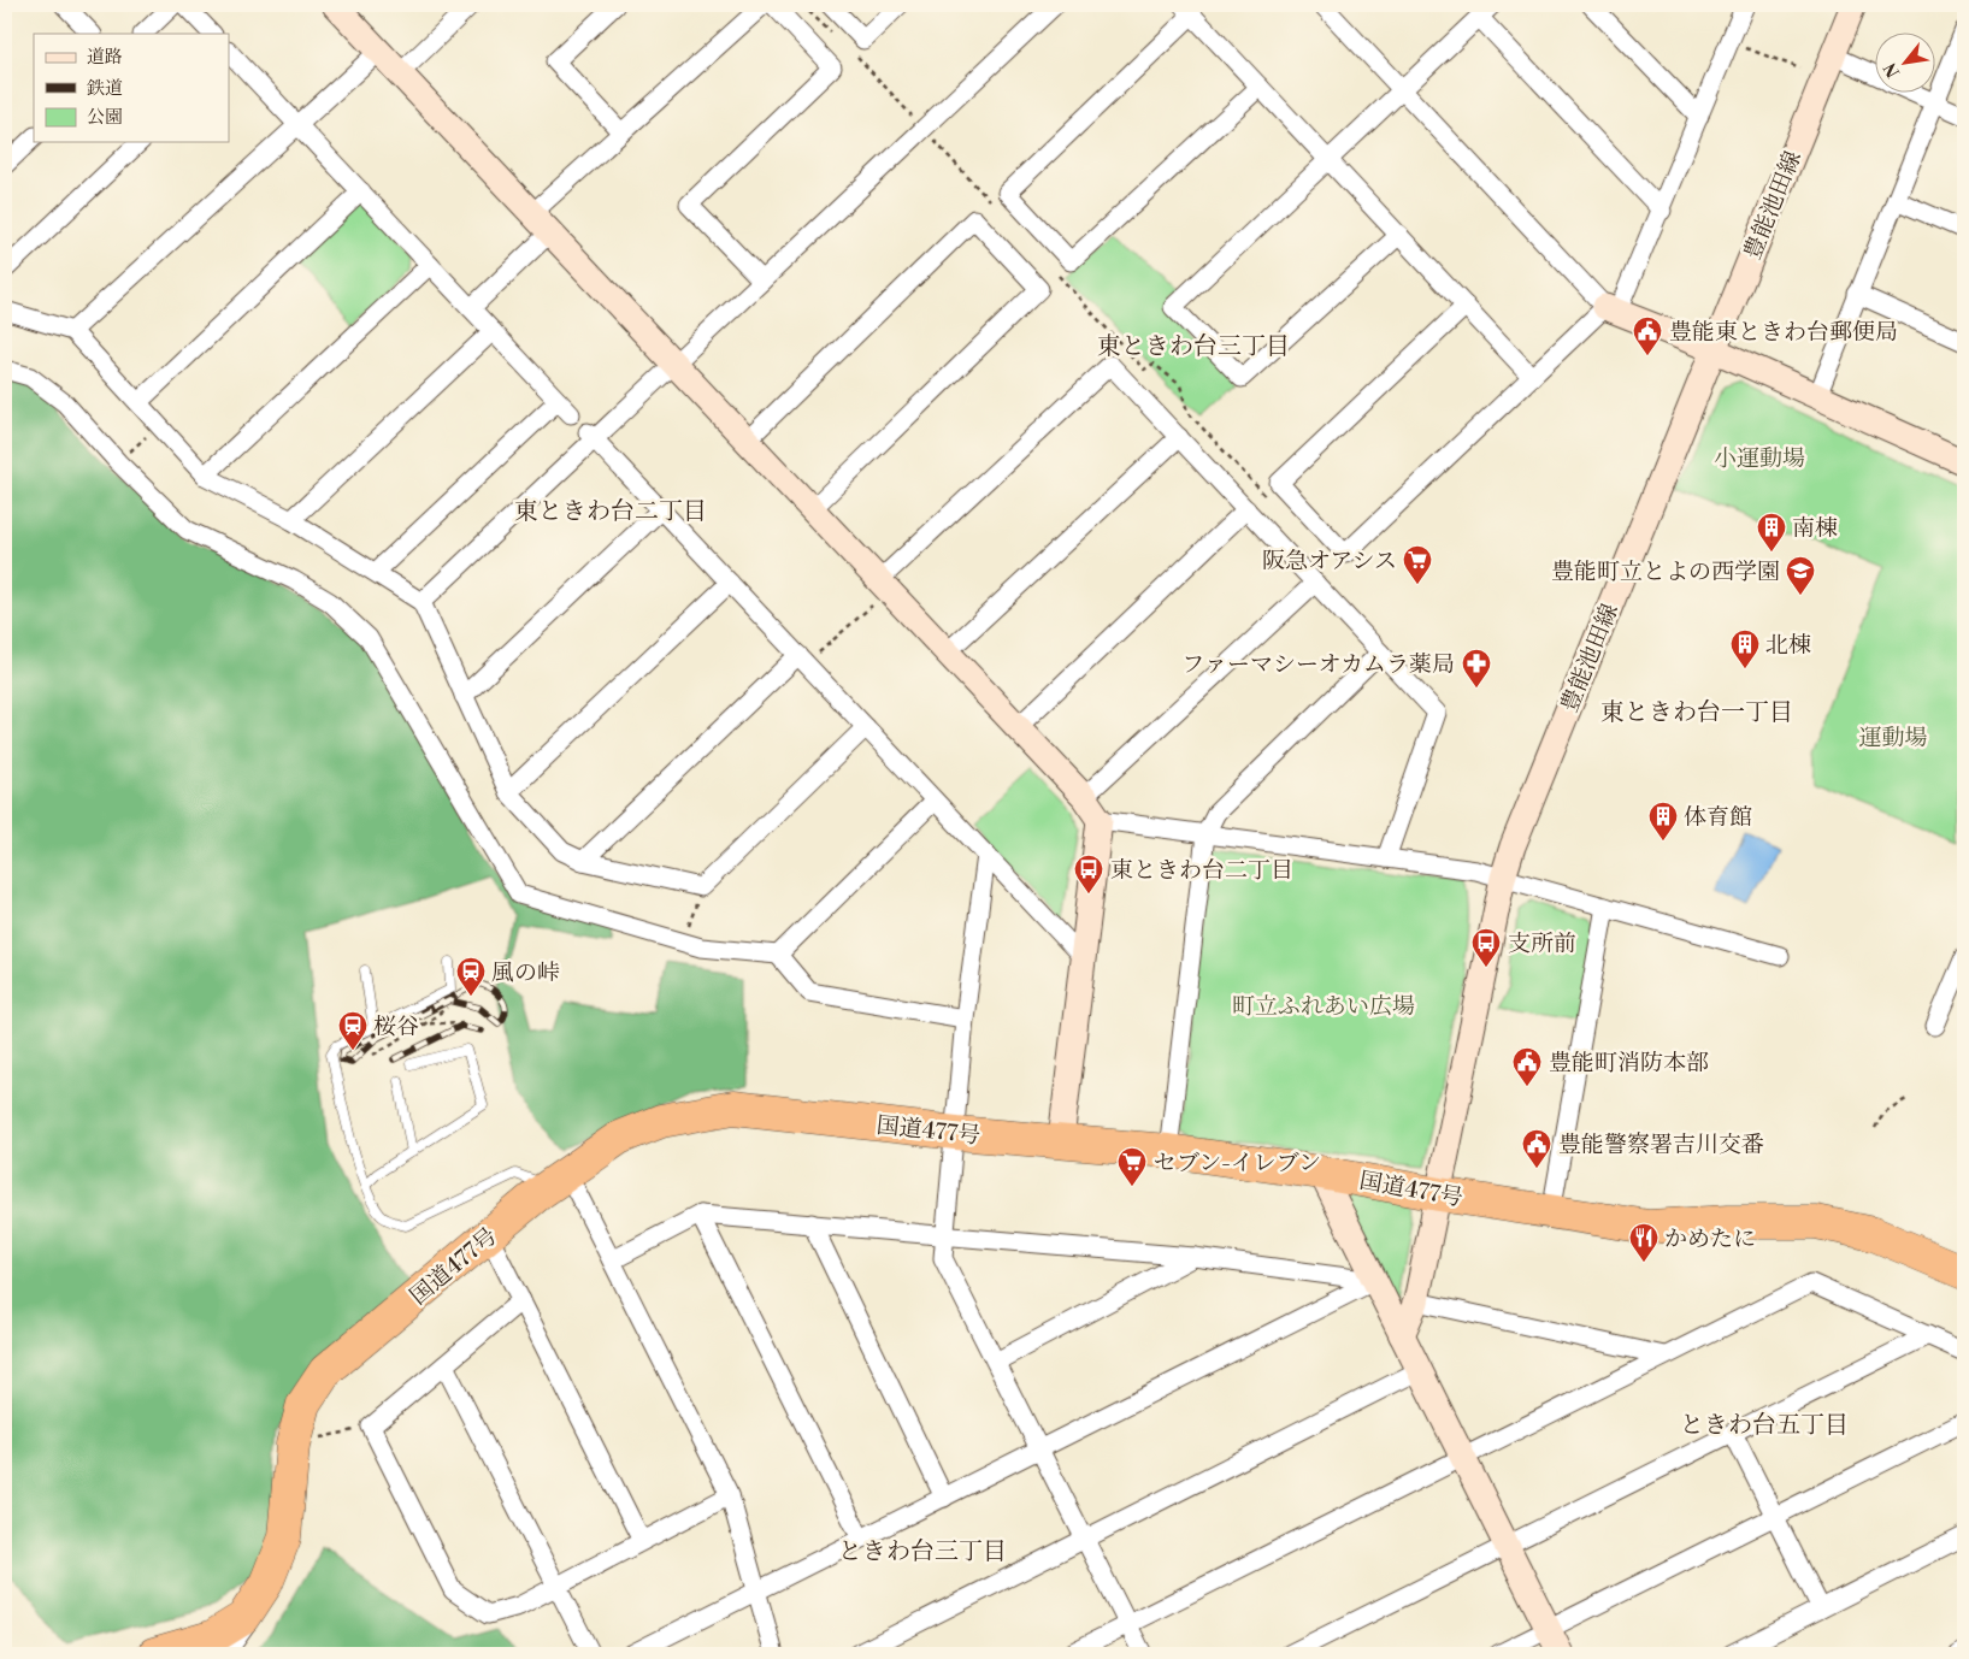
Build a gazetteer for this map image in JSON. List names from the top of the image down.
{
  "streets": {
    "highway": ["国道477号"],
    "street": ["豊能池田線"]
  },
  "crossings": [
    ["豊能池田線", "国道477号"]
  ],
  "districts": [
    "東ときわ台三丁目",
    "東ときわ台二丁目",
    "東ときわ台一丁目",
    "ときわ台五丁目",
    "ときわ台三丁目"
  ],
  "parks": ["小運動場", "運動場", "町立ふれあい広場"],
  "places": {
    "public building": ["豊能東ときわ台郵便局", "豊能町消防本部", "豊能警察署吉川交番"],
    "building": ["南棟", "北棟", "体育館"],
    "supermarket": ["阪急オアシス", "セブン-イレブン"],
    "school or university": ["豊能町立とよの西学園"],
    "pharmacy": ["ファーマシーオカムラ薬局"],
    "bus stop": ["東ときわ台二丁目", "支所前"],
    "station": ["風の峠", "桜谷"],
    "restaurant": ["かめたに"]
  },
  "legend": ["道路", "鉄道", "公園"],
  "north": "bottom left"
}
